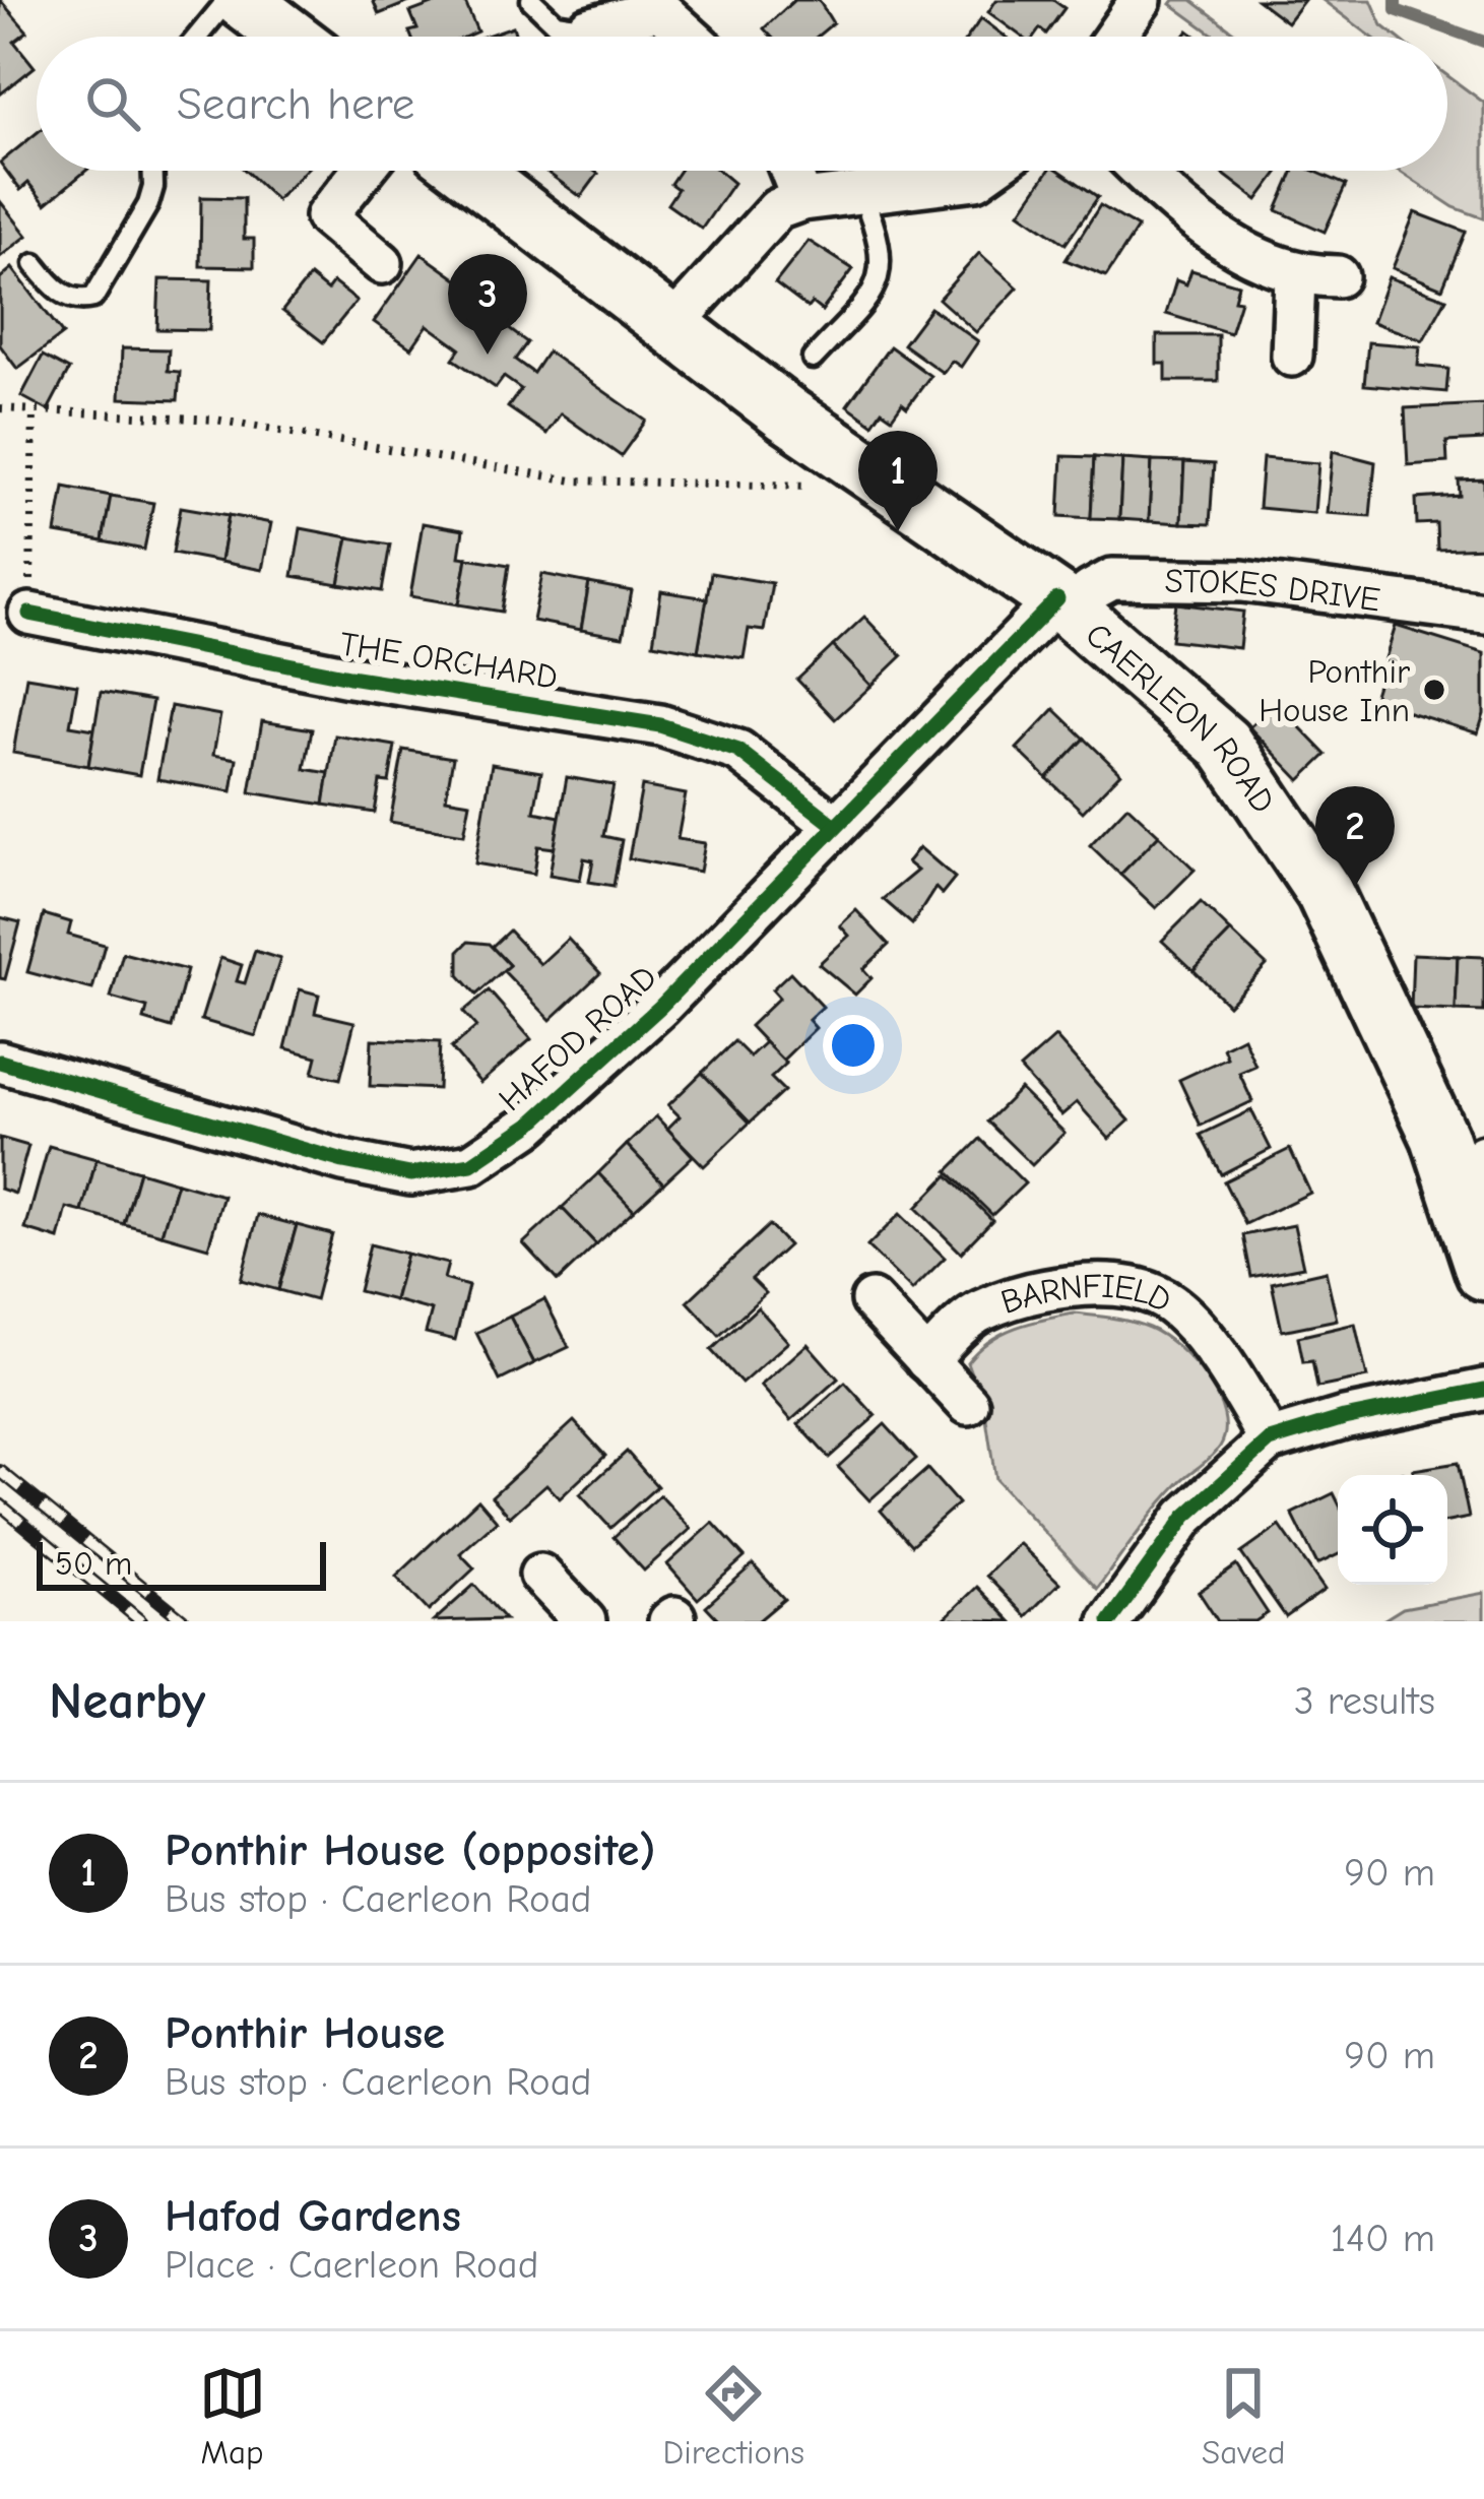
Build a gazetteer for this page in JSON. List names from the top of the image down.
{
  "streets": {
    "main road": ["CAERLEON ROAD"],
    "street": [
      "STOKES DRIVE",
      "THE ORCHARD",
      "HAFOD ROAD",
      "BARNFIELD"
    ]
  },
  "crossings": [
    ["STOKES DRIVE", "CAERLEON ROAD"],
    ["STOKES DRIVE", "HAFOD ROAD"],
    ["THE ORCHARD", "HAFOD ROAD"],
    ["CAERLEON ROAD", "HAFOD ROAD"]
  ],
  "places": ["Ponthir House Inn"],
  "scale_bar": "50 m",
  "page": {
    "search": "Search here",
    "pins": ["3", "1", "2"],
    "scale": "50 m",
    "heading": ["Nearby", "3 results"],
    "list": [
      {
        "mark": "1",
        "name": "Ponthir House (opposite)",
        "note": "Bus stop · Caerleon Road",
        "value": "90 m"
      },
      {
        "mark": "2",
        "name": "Ponthir House",
        "note": "Bus stop · Caerleon Road",
        "value": "90 m"
      },
      {
        "mark": "3",
        "name": "Hafod Gardens",
        "note": "Place · Caerleon Road",
        "value": "140 m"
      }
    ],
    "nav": ["Map", "Directions", "Saved"]
  }
}
